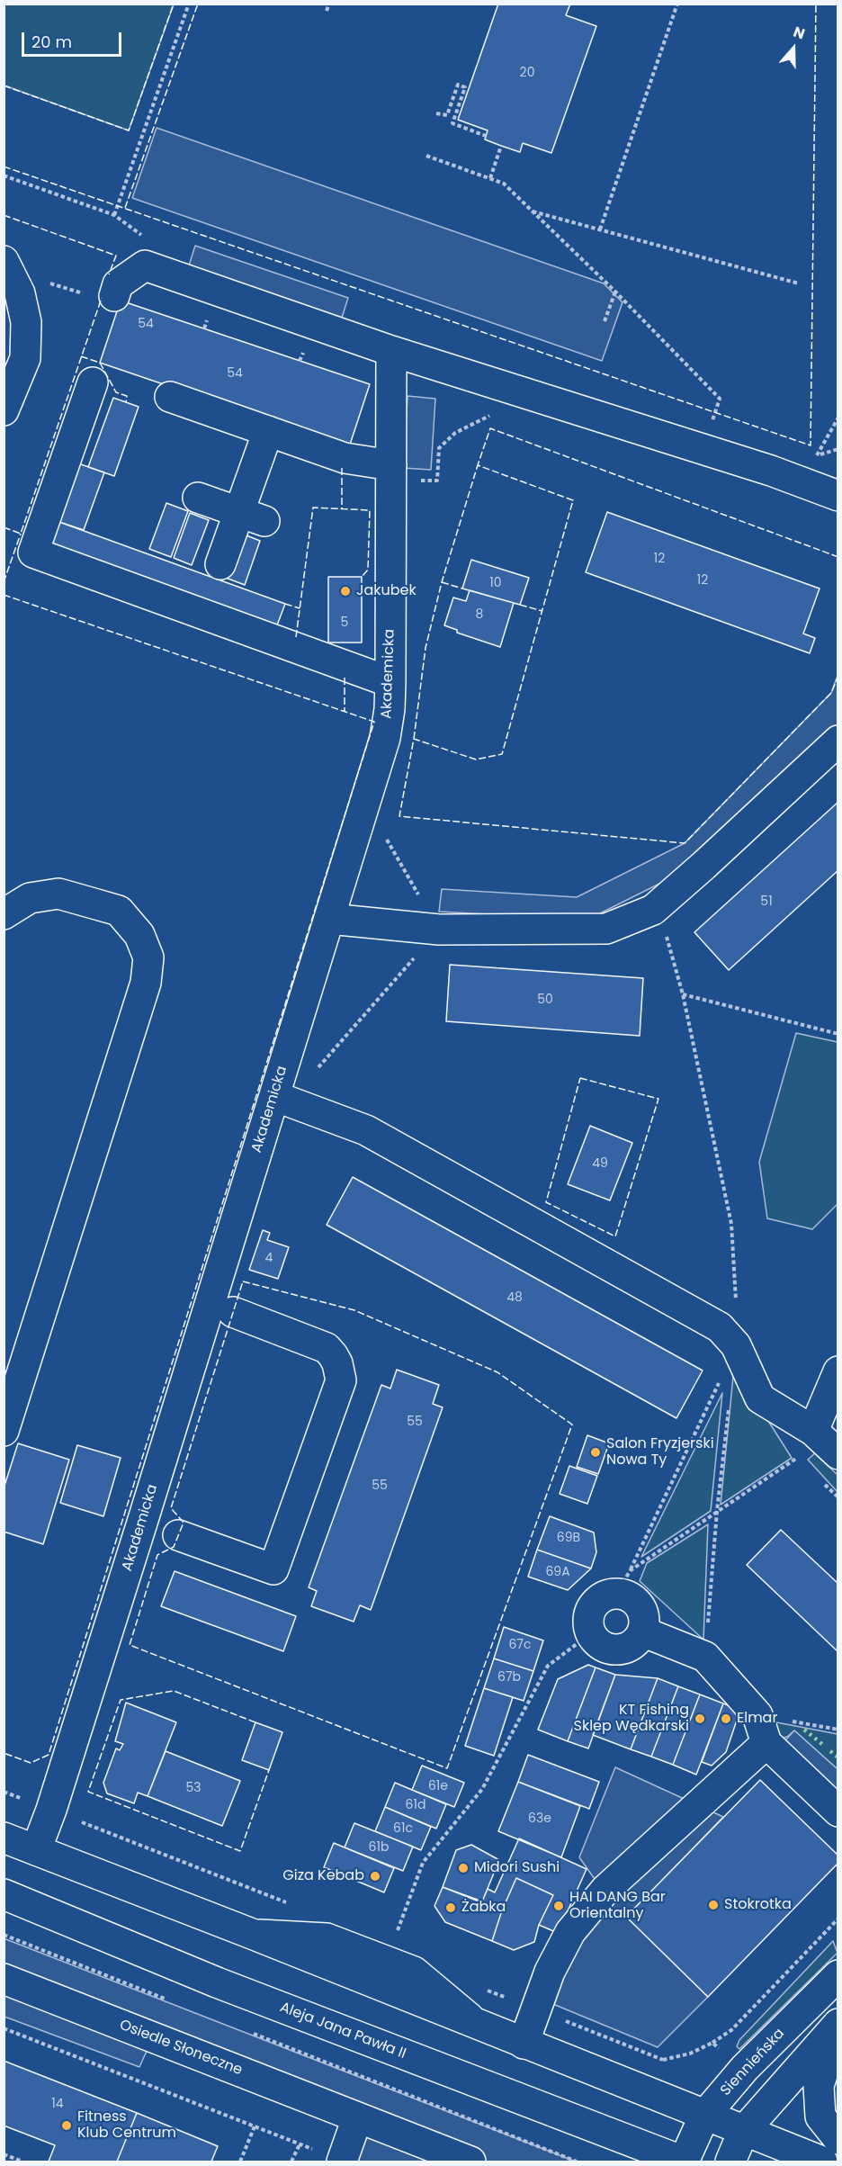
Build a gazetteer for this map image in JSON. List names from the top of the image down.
{
  "streets": {
    "street": [
      "Akademicka",
      "Aleja Jana Pawła II",
      "Osiedle Słoneczne",
      "Siennieńska"
    ]
  },
  "crossings": [
    ["Aleja Jana Pawła II", "Siennieńska"]
  ],
  "places": [
    "Jakubek",
    "Salon Fryzjerski Nowa Ty",
    "KT Fishing Sklep Wędkarski",
    "Elmar",
    "Midori Sushi",
    "Giza Kebab",
    "Stokrotka",
    "HAI DANG Bar Orientalny",
    "Żabka",
    "Fitness Klub Centrum"
  ],
  "house_numbers": [
    "20",
    "54",
    "54",
    "12",
    "12",
    "10",
    "8",
    "5",
    "51",
    "50",
    "49",
    "4",
    "48",
    "55",
    "55",
    "69B",
    "69A",
    "67c",
    "67b",
    "61e",
    "53",
    "61d",
    "63e",
    "61c",
    "61b",
    "14"
  ],
  "scale_bar": "20 m",
  "north": "top"
}
